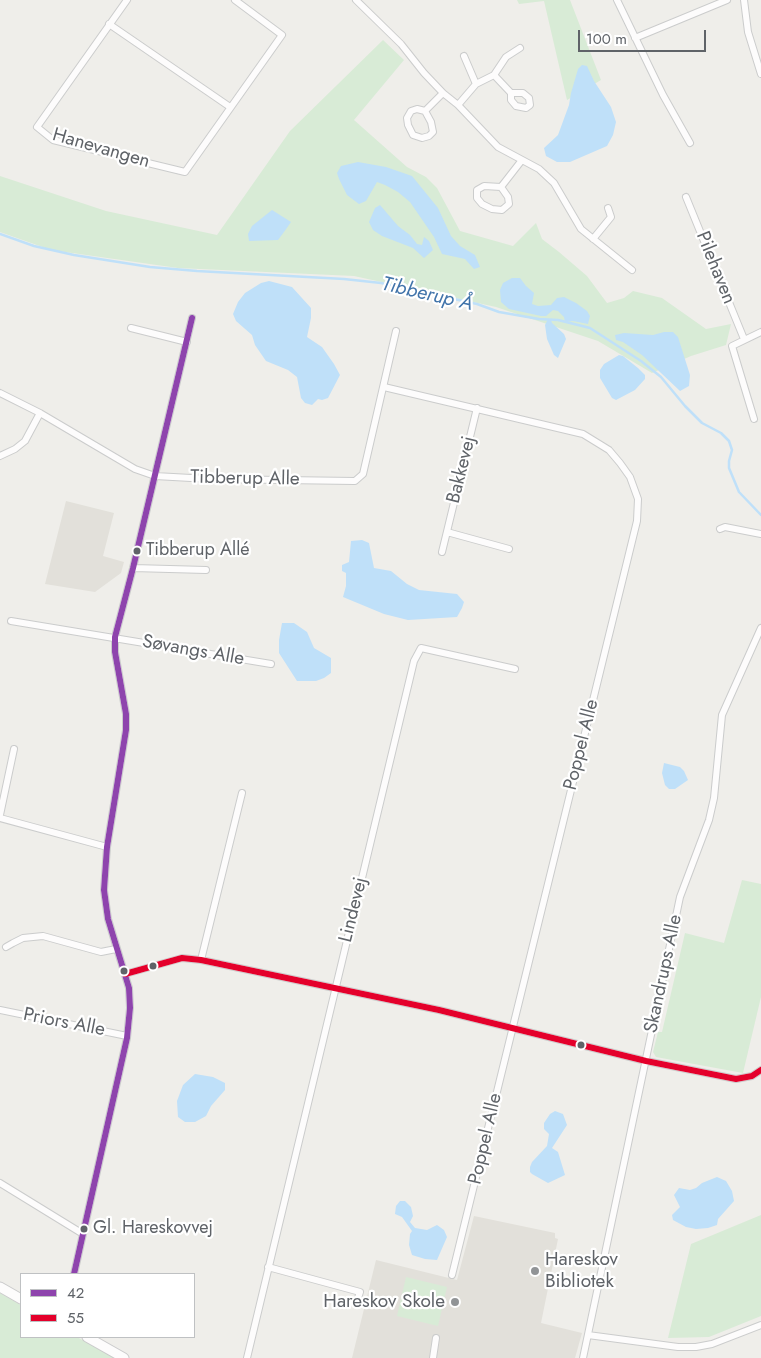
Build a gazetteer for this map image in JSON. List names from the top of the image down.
{
  "streets": {
    "street": [
      "Hanevangen",
      "Pilehaven",
      "Bakkevej",
      "Tibberup Alle",
      "Søvangs Alle",
      "Poppel Alle",
      "Lindevej",
      "Skandrups Alle",
      "Priors Alle"
    ]
  },
  "crossings": [
    ["Bakkevej", "Poppel Alle"],
    ["Tibberup Alle", "Poppel Alle"]
  ],
  "water": ["Tibberup Å"],
  "places": [
    "Tibberup Allé",
    "Gl. Hareskovvej",
    "Hareskov Bibliotek",
    "Hareskov Skole"
  ],
  "lines": ["transit line 42", "transit line 55"],
  "legend": ["42", "55"],
  "scale_bar": "100 m"
}
